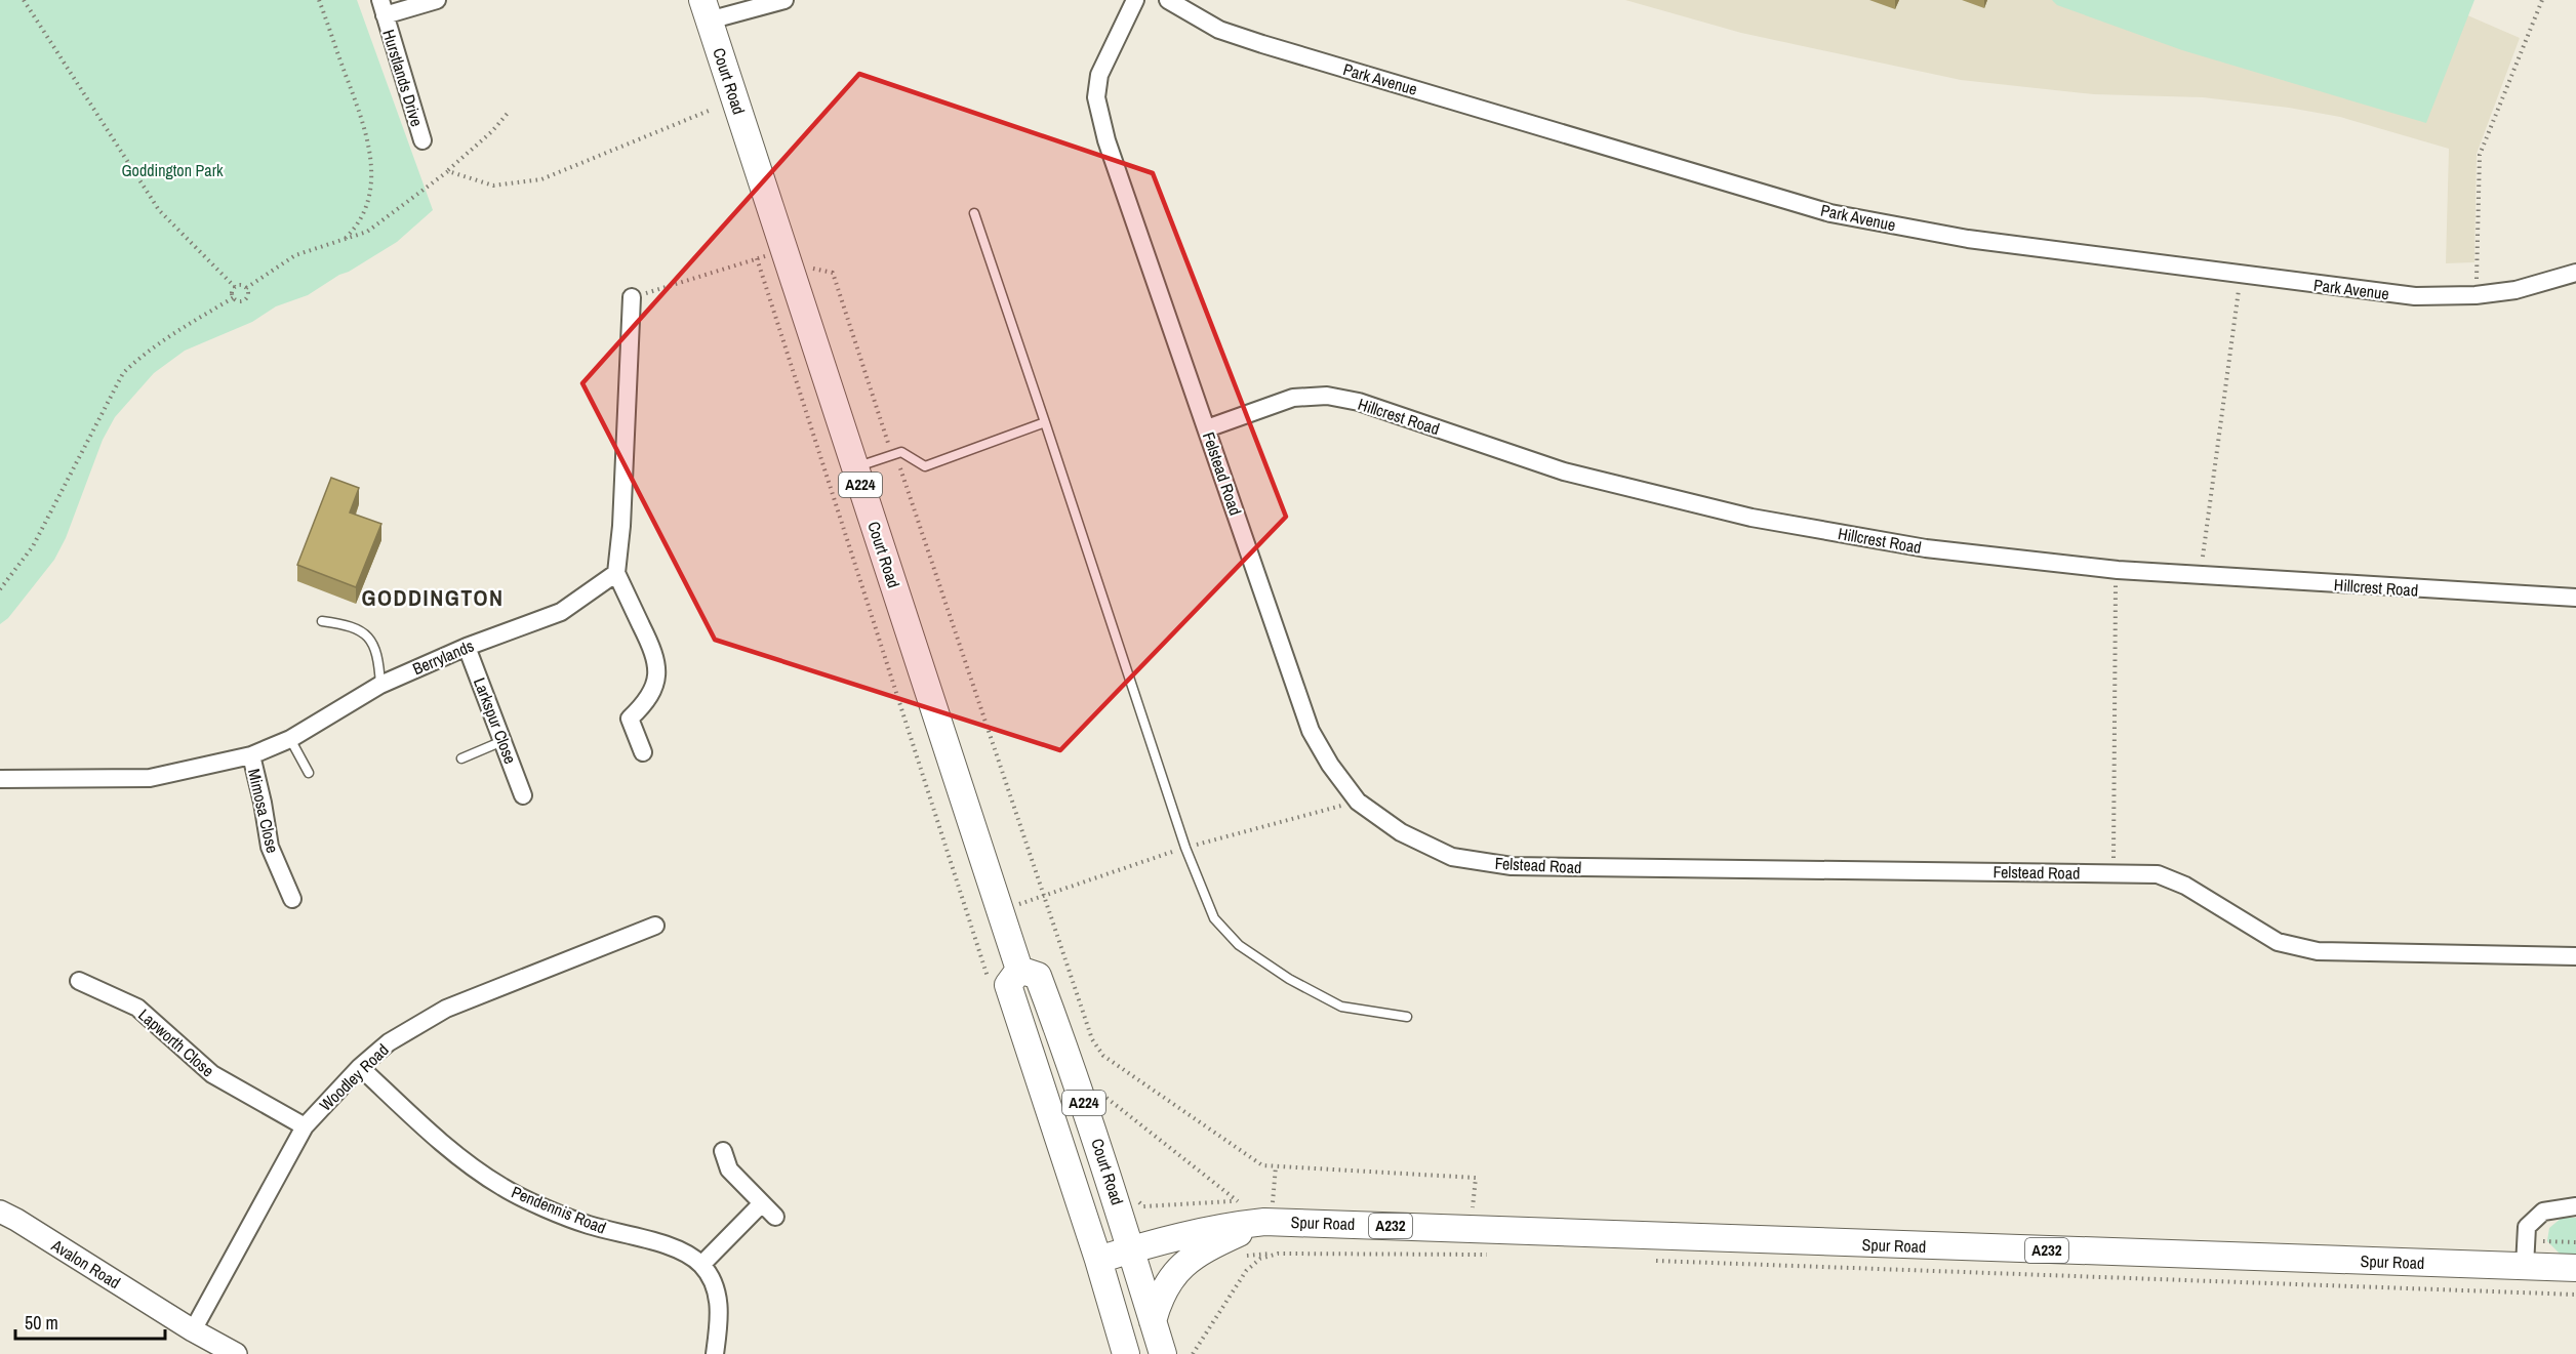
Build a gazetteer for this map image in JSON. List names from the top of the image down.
{
  "streets": {
    "main road": [
      "Court Road",
      "A224",
      "Spur Road",
      "A232"
    ],
    "street": [
      "Hurstlands Drive",
      "Park Avenue",
      "Hillcrest Road",
      "Felstead Road",
      "Berrylands",
      "Larkspur Close",
      "Mimosa Close",
      "Lapworth Close",
      "Woodley Road",
      "Pendennis Road",
      "Avalon Road"
    ]
  },
  "crossings": [
    ["Court Road", "A224"],
    ["Court Road", "Spur Road"],
    ["Hillcrest Road", "Felstead Road"],
    ["A224", "Spur Road"],
    ["Berrylands", "Larkspur Close"],
    ["Berrylands", "Mimosa Close"],
    ["Lapworth Close", "Woodley Road"],
    ["Woodley Road", "Pendennis Road"],
    ["Woodley Road", "Avalon Road"]
  ],
  "districts": ["GODDINGTON"],
  "parks": ["Goddington Park"],
  "scale_bar": "50 m"
}
